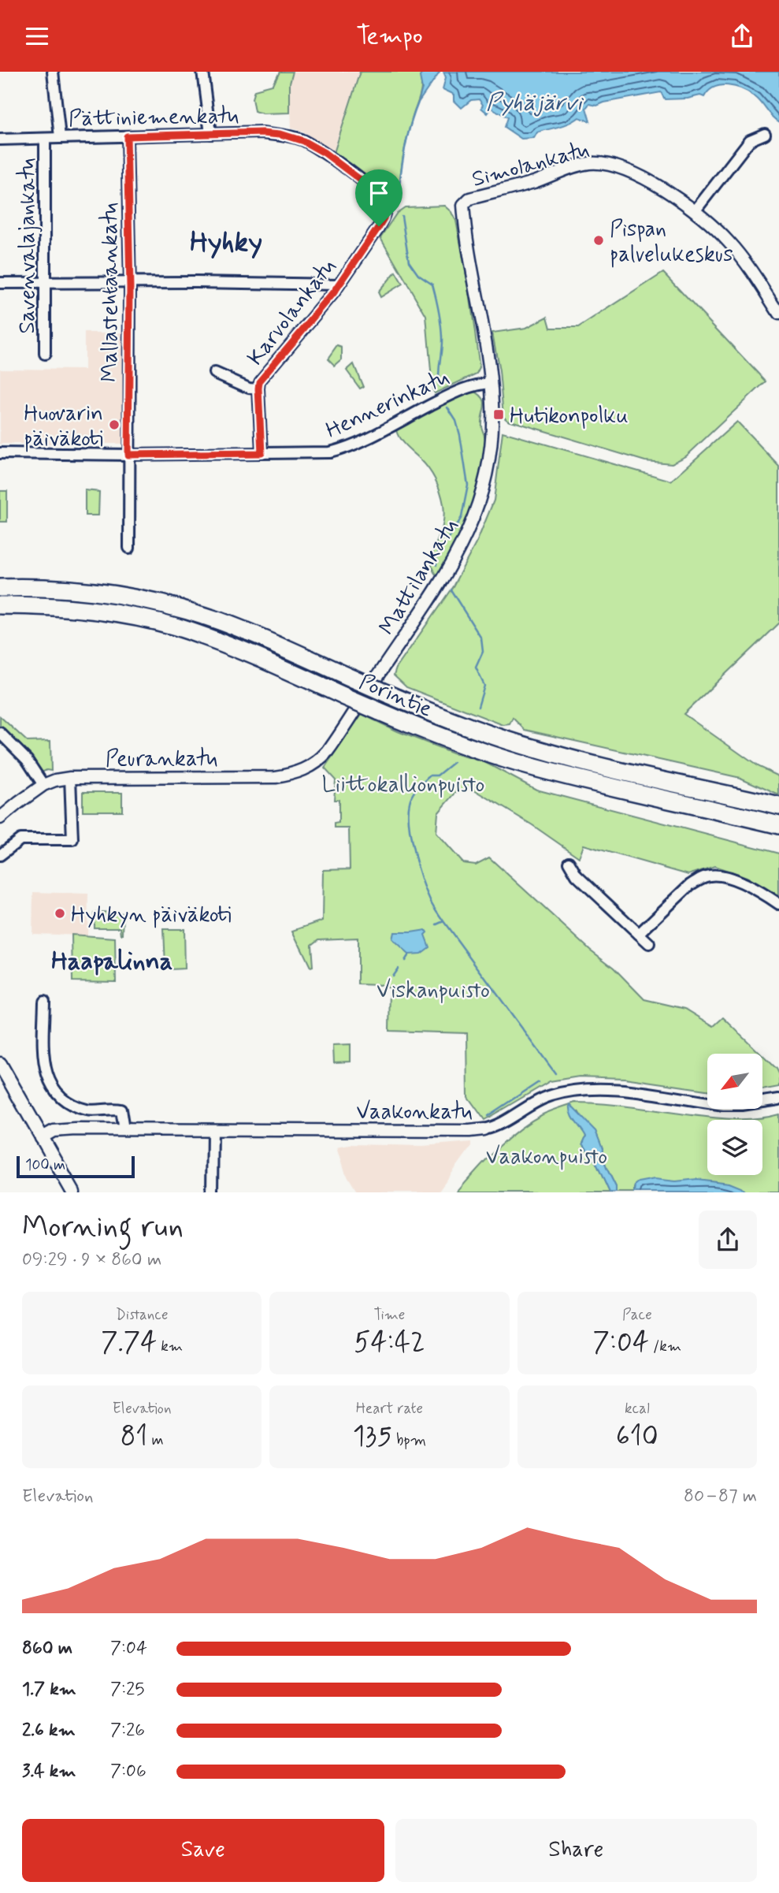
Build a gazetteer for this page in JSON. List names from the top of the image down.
{
  "streets": {
    "highway": ["Porintie"],
    "street": [
      "Pättiniemenkatu",
      "Simolankatu",
      "Savenvalajankatu",
      "Mallastehtaankatu",
      "Karvolankatu",
      "Hennerinkatu",
      "Mattilankatu",
      "Peurankatu",
      "Vaakonkatu"
    ]
  },
  "crossings": [
    ["Pättiniemenkatu", "Savenvalajankatu"],
    ["Pättiniemenkatu", "Mallastehtaankatu"],
    ["Pättiniemenkatu", "Karvolankatu"],
    ["Simolankatu", "Mattilankatu"],
    ["Mallastehtaankatu", "Hennerinkatu"],
    ["Karvolankatu", "Hennerinkatu"],
    ["Hennerinkatu", "Mattilankatu"],
    ["Mattilankatu", "Peurankatu"]
  ],
  "districts": ["Hyhky", "Haapalinna"],
  "water": ["Pyhäjärvi"],
  "parks": ["Liittokallionpuisto", "Viskanpuisto", "Vaakonpuisto"],
  "places": {
    "other": ["Pispan palvelukeskus", "Huovarin päiväkoti", "Hyhkyn päiväkoti"],
    "transit": ["Hutikonpolku"]
  },
  "scale_bar": "100 m",
  "north": "bottom left",
  "page": {
    "header": "Tempo",
    "scale": "100 m",
    "heading": ["Morning run", "09:29 · 9 × 860 m"],
    "stats": [
      ["Distance", "7.74 km"],
      ["Time", "54:42"],
      ["Pace", "7:04 /km"],
      ["Elevation", "81 m"],
      ["Heart rate", "135 bpm"],
      ["kcal", "610"]
    ],
    "chart": ["Elevation", "80–87 m"],
    "list": [
      {
        "name": "860 m",
        "note": "7:04"
      },
      {
        "name": "1.7 km",
        "note": "7:25"
      },
      {
        "name": "2.6 km",
        "note": "7:26"
      },
      {
        "name": "3.4 km",
        "note": "7:06"
      }
    ],
    "buttons": ["Save", "Share"]
  }
}
